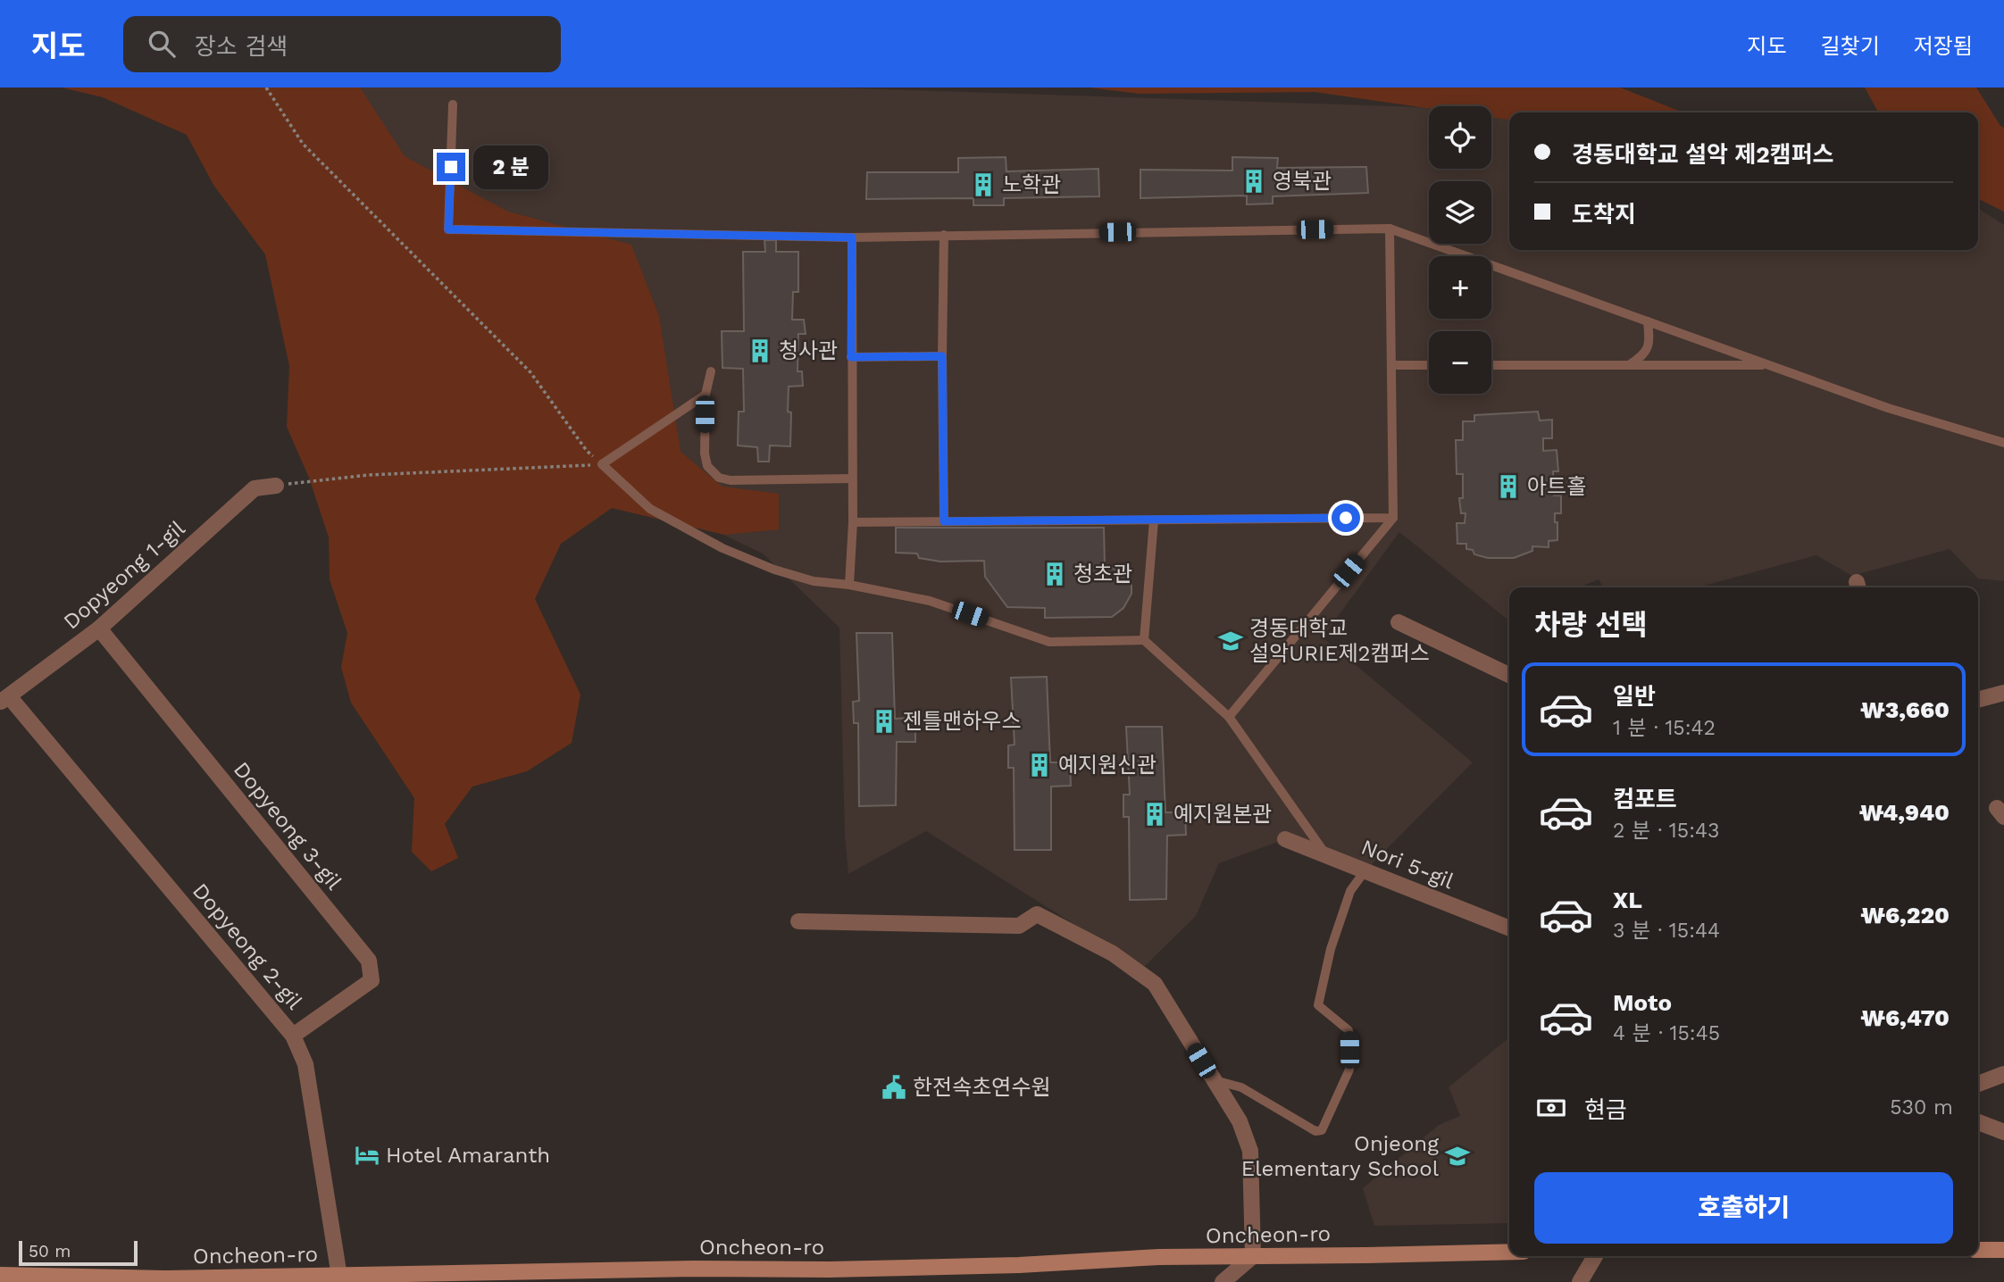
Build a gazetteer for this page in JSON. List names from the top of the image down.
{
  "streets": {
    "street": [
      "Dopyeong 1-gil",
      "Dopyeong 3-gil",
      "Nori 5-gil",
      "Dopyeong 2-gil",
      "Oncheon-ro"
    ]
  },
  "crossings": [
    ["Dopyeong 1-gil", "Dopyeong 3-gil"],
    ["Dopyeong 1-gil", "Dopyeong 2-gil"],
    ["Dopyeong 3-gil", "Dopyeong 2-gil"],
    ["Dopyeong 2-gil", "Oncheon-ro"]
  ],
  "places": {
    "building": [
      "영북관",
      "노학관",
      "청사관",
      "아트홀",
      "청초관",
      "젠틀맨하우스",
      "예지원신관",
      "예지원본관"
    ],
    "school or university": ["경동대학교 설악URIE제2캠퍼스", "Onjeong Elementary School"],
    "public building": ["한전속초연수원"],
    "hotel": ["Hotel Amaranth"]
  },
  "scale_bar": "50 m",
  "page": {
    "header": "지도",
    "search": "장소 검색",
    "nav": ["지도", "길찾기", "저장됨"],
    "map_buttons": ["+", "−"],
    "banner": ["경동대학교 설악 제2캠퍼스", "도착지"],
    "bubble": "2 분",
    "heading": "차량 선택",
    "list": [
      {
        "name": "일반",
        "note": "1 분 · 15:42",
        "value": "₩3,660"
      },
      {
        "name": "컴포트",
        "note": "2 분 · 15:43",
        "value": "₩4,940"
      },
      {
        "name": "XL",
        "note": "3 분 · 15:44",
        "value": "₩6,220"
      },
      {
        "name": "Moto",
        "note": "4 분 · 15:45",
        "value": "₩6,470"
      }
    ],
    "pay": ["현금", "530 m"],
    "buttons": "호출하기",
    "scale": "50 m"
  }
}
